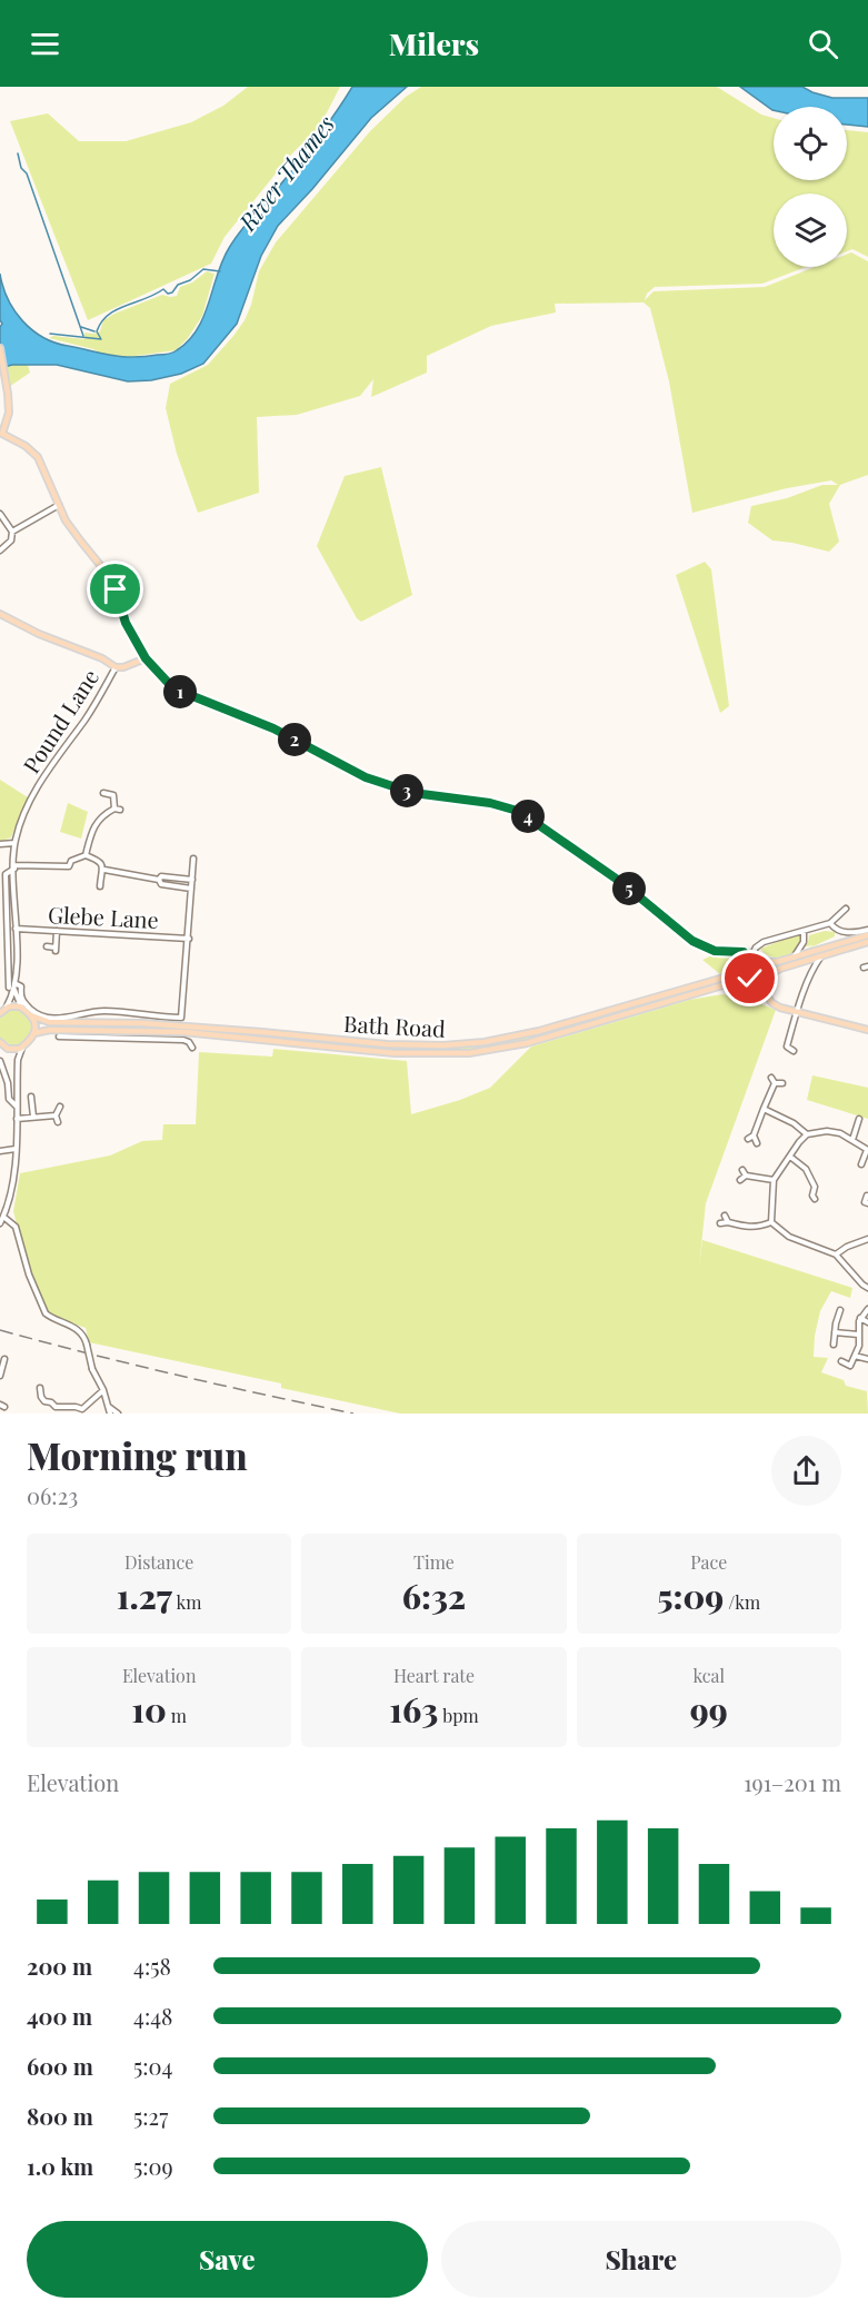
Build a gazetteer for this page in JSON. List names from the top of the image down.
{
  "streets": {
    "main road": ["Bath Road"],
    "street": ["Pound Lane", "Glebe Lane"]
  },
  "crossings": [
    ["Pound Lane", "Glebe Lane"]
  ],
  "water": ["River Thames"],
  "page": {
    "header": "Milers",
    "pins": [
      "1",
      "2",
      "3",
      "4",
      "5"
    ],
    "heading": ["Morning run", "06:23"],
    "stats": [
      ["Distance", "1.27 km"],
      ["Time", "6:32"],
      ["Pace", "5:09 /km"],
      ["Elevation", "10 m"],
      ["Heart rate", "163 bpm"],
      ["kcal", "99"]
    ],
    "chart": ["Elevation", "191–201 m"],
    "list": [
      {
        "name": "200 m",
        "note": "4:58"
      },
      {
        "name": "400 m",
        "note": "4:48"
      },
      {
        "name": "600 m",
        "note": "5:04"
      },
      {
        "name": "800 m",
        "note": "5:27"
      },
      {
        "name": "1.0 km",
        "note": "5:09"
      }
    ],
    "buttons": ["Save", "Share"]
  }
}
